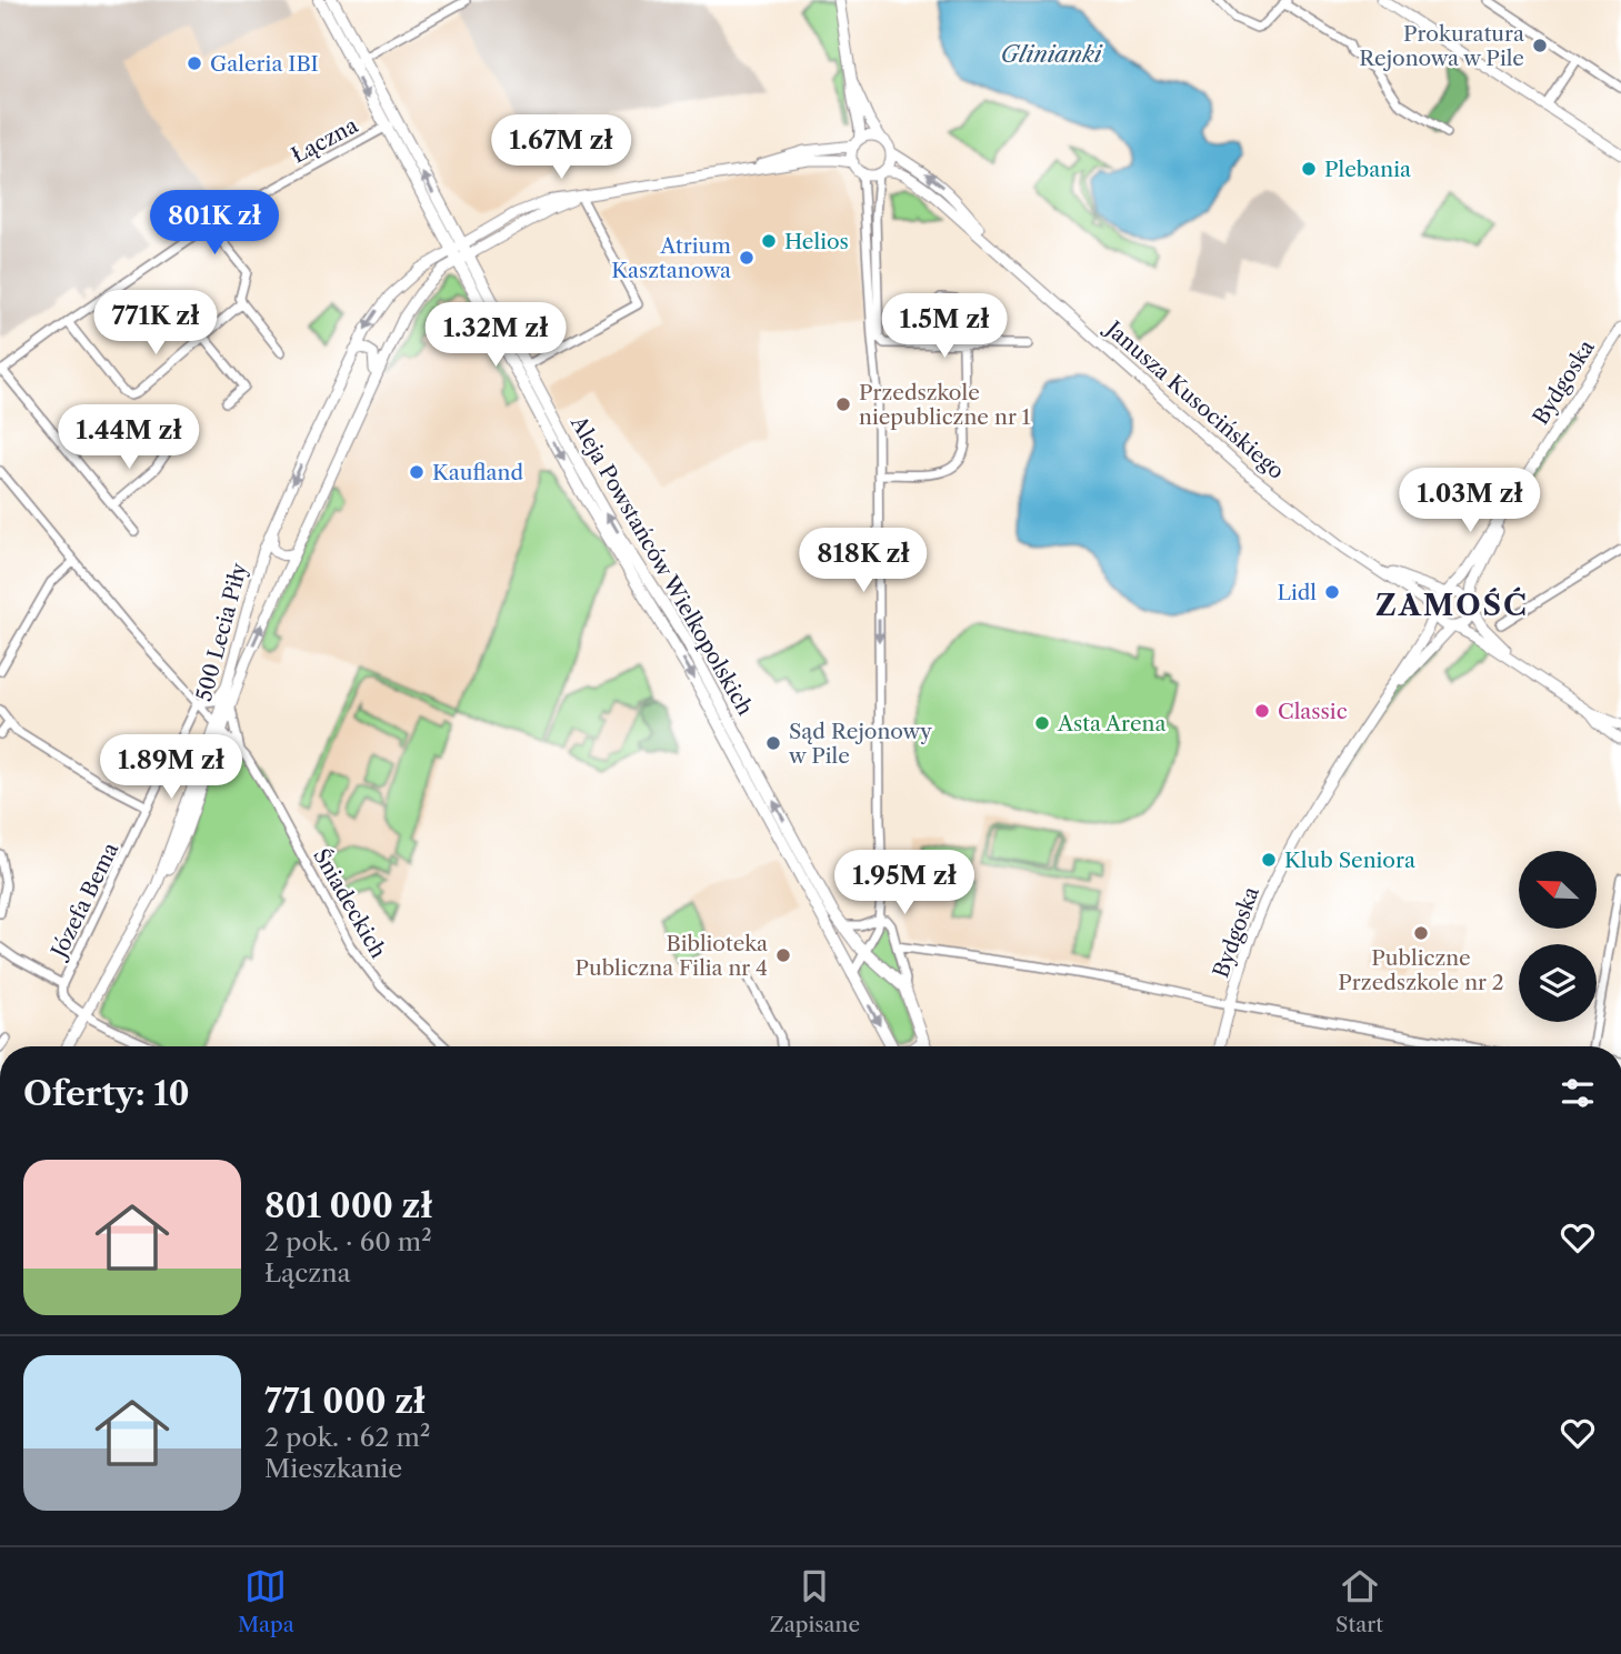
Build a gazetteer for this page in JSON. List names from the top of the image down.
{
  "streets": {
    "main road": ["Aleja Powstańców Wielkopolskich"],
    "street": [
      "Łączna",
      "Bydgoska",
      "Janusza Kusocińskiego",
      "500 Lecia Piły",
      "Józefa Bema",
      "Śniadeckich"
    ]
  },
  "crossings": [
    ["Łączna", "Aleja Powstańców Wielkopolskich"],
    ["Bydgoska", "Janusza Kusocińskiego"],
    ["Aleja Powstańców Wielkopolskich", "500 Lecia Piły"],
    ["500 Lecia Piły", "Śniadeckich"],
    ["Józefa Bema", "Śniadeckich"]
  ],
  "districts": ["ZAMOŚĆ"],
  "water": ["Glinianki"],
  "places": [
    "Prokuratura Rejonowa w Pile",
    "Galeria IBI",
    "Plebania",
    "Helios",
    "Atrium Kasztanowa",
    "Przedszkole niepubliczne nr 1",
    "Kaufland",
    "Lidl",
    "Classic",
    "Asta Arena",
    "Sąd Rejonowy w Pile",
    "Klub Seniora",
    "Publiczne Przedszkole nr 2",
    "Biblioteka Publiczna Filia nr 4"
  ],
  "north": "top left",
  "page": {
    "price": [
      "1.67M zł",
      "801K zł",
      "771K zł",
      "1.5M zł",
      "1.32M zł",
      "1.44M zł",
      "1.03M zł",
      "818K zł",
      "1.89M zł",
      "1.95M zł"
    ],
    "heading": "Oferty: 10",
    "list": [
      {
        "name": "801 000 zł",
        "note": "2 pok. · 60 m² · Łączna"
      },
      {
        "name": "771 000 zł",
        "note": "2 pok. · 62 m² · Mieszkanie"
      }
    ],
    "tabs": ["Mapa", "Zapisane", "Start"]
  }
}
